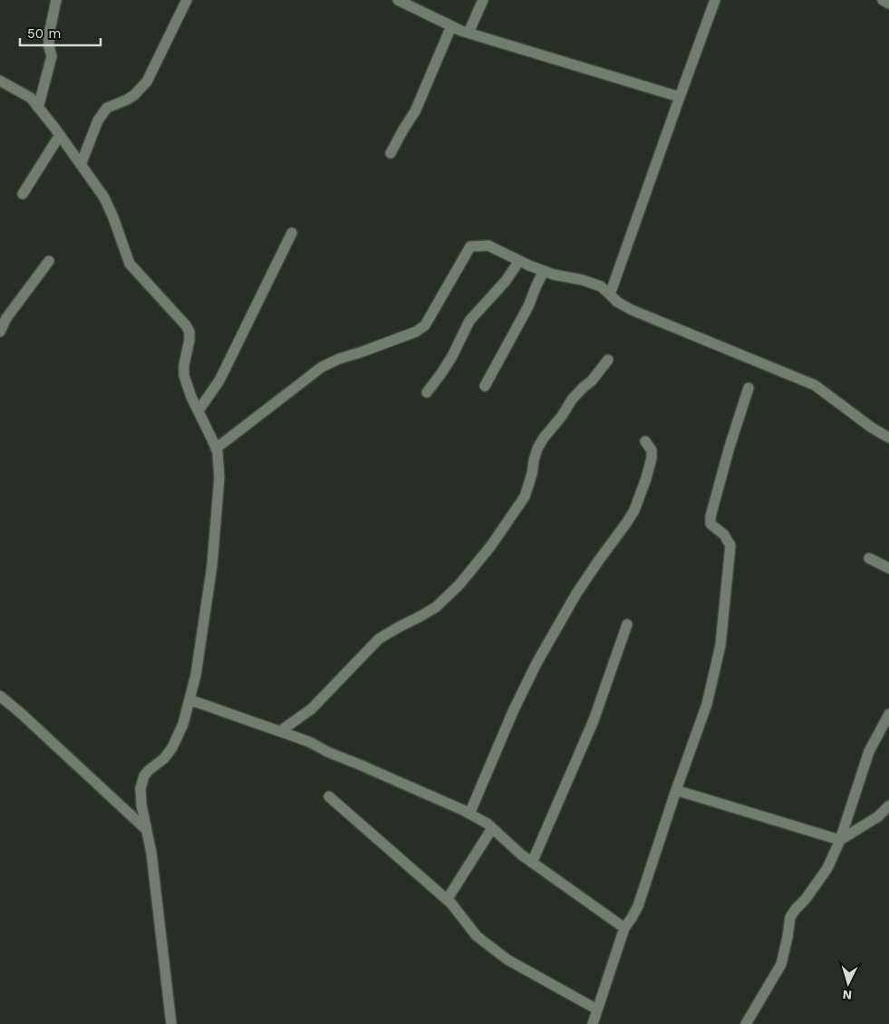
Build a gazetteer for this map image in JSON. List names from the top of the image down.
{
  "scale_bar": "50 m",
  "north": "bottom"
}
